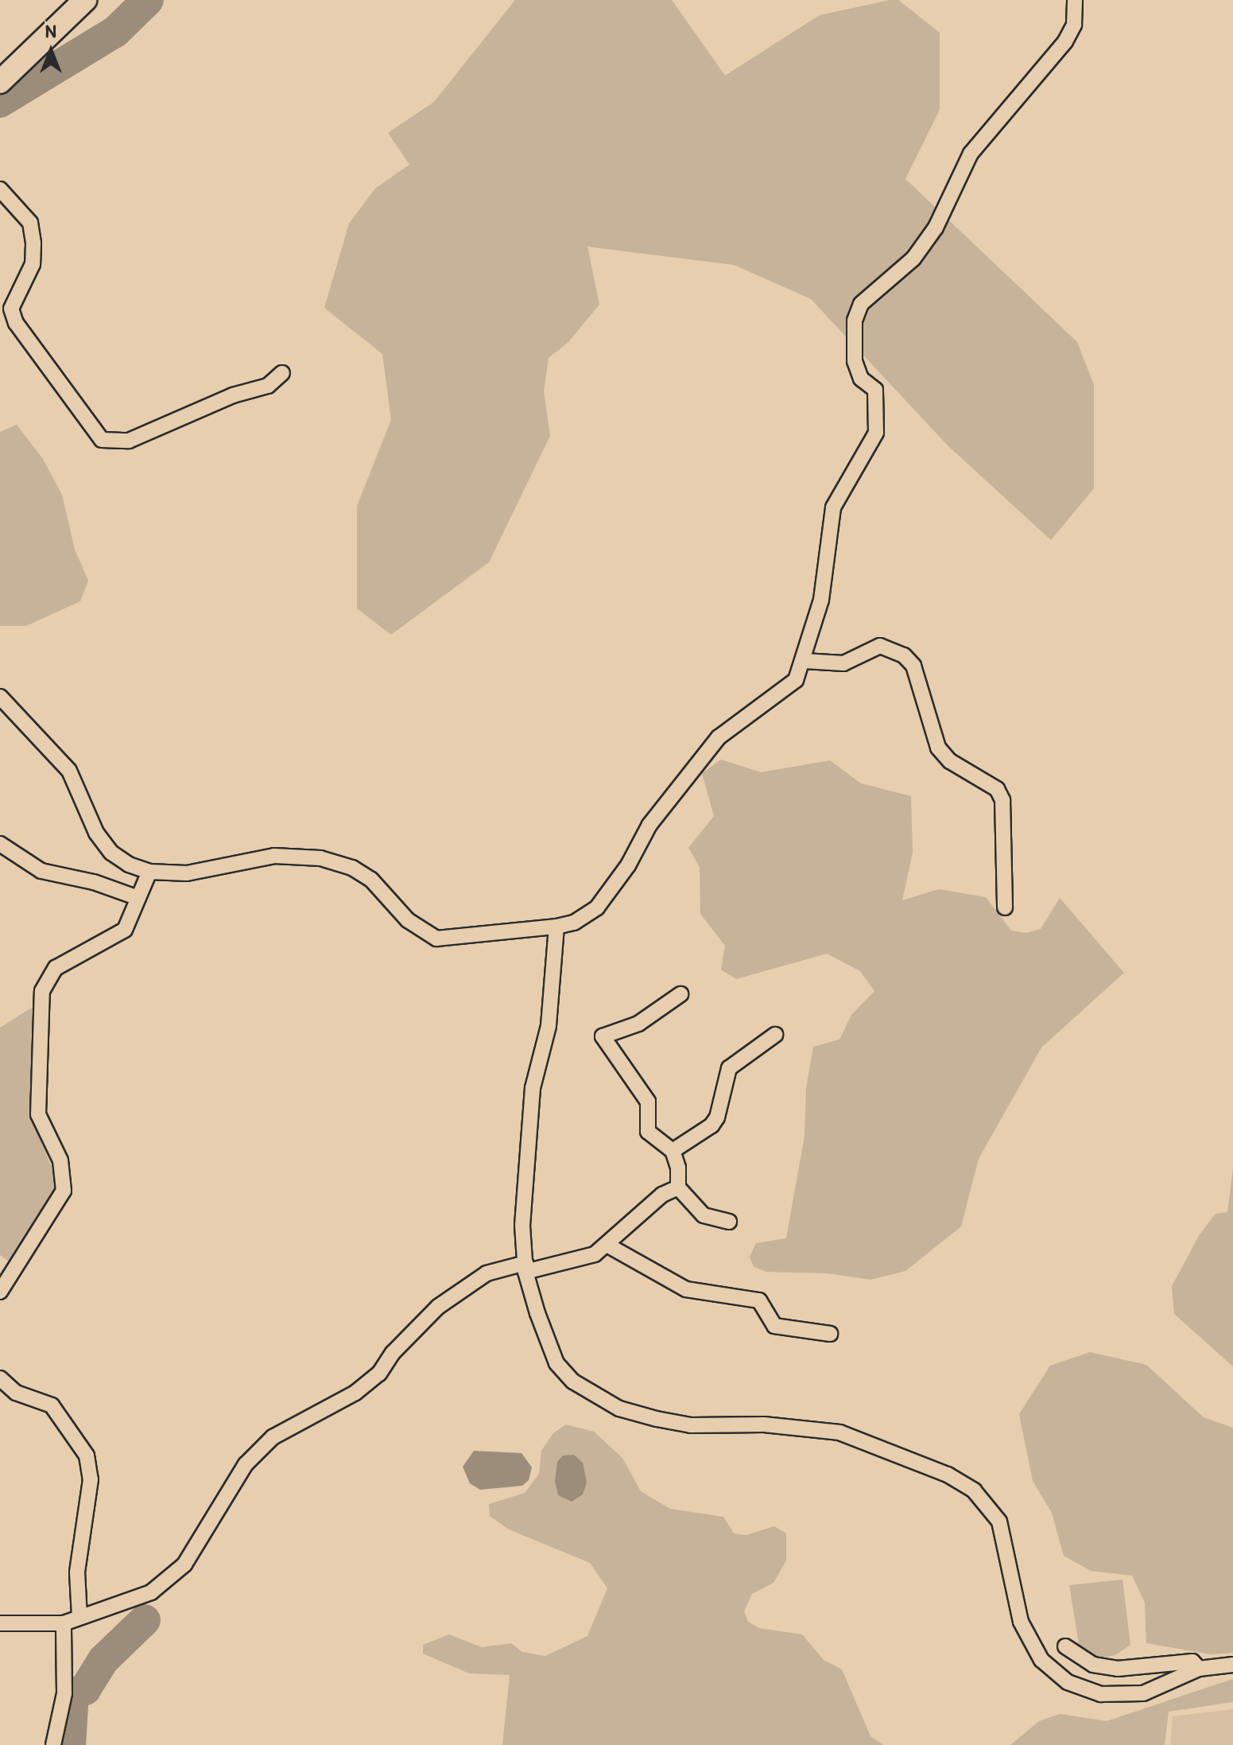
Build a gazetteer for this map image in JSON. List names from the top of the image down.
{
  "north": "top"
}
